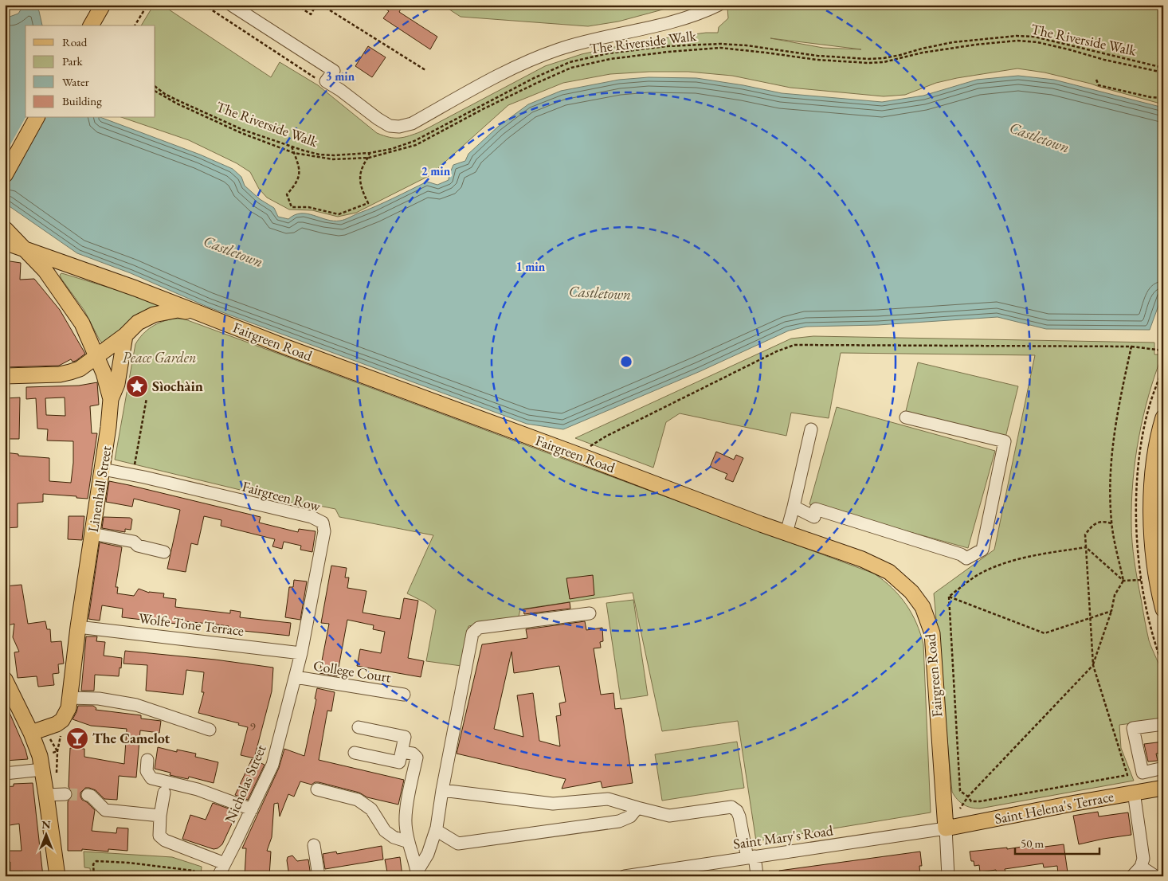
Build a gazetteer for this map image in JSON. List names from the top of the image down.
{
  "streets": {
    "main road": ["Fairgreen Road", "Linenhall Street", "Saint Helena's Terrace"],
    "street": [
      "Fairgreen Row",
      "Wolfe Tone Terrace",
      "College Court",
      "Nicholas Street",
      "Saint Mary's Road"
    ],
    "path": ["The Riverside Walk"]
  },
  "crossings": [
    ["Fairgreen Road", "Linenhall Street"],
    ["Fairgreen Road", "Saint Helena's Terrace"],
    ["Fairgreen Road", "Saint Mary's Road"],
    ["Linenhall Street", "Fairgreen Row"],
    ["Linenhall Street", "Wolfe Tone Terrace"],
    ["Fairgreen Row", "Wolfe Tone Terrace"],
    ["Fairgreen Row", "Nicholas Street"],
    ["Wolfe Tone Terrace", "Nicholas Street"],
    ["College Court", "Nicholas Street"],
    ["Saint Helena's Terrace", "Saint Mary's Road"]
  ],
  "water": ["Castletown"],
  "parks": ["Peace Garden"],
  "places": {
    "place": ["Sìochàin"],
    "bar": ["The Camelot"]
  },
  "house_numbers": ["9"],
  "legend": [
    "Road",
    "Park",
    "Water",
    "Building"
  ],
  "scale_bar": "50 m",
  "north": "top",
  "rings": ["3 min", "2 min", "1 min"]
}
